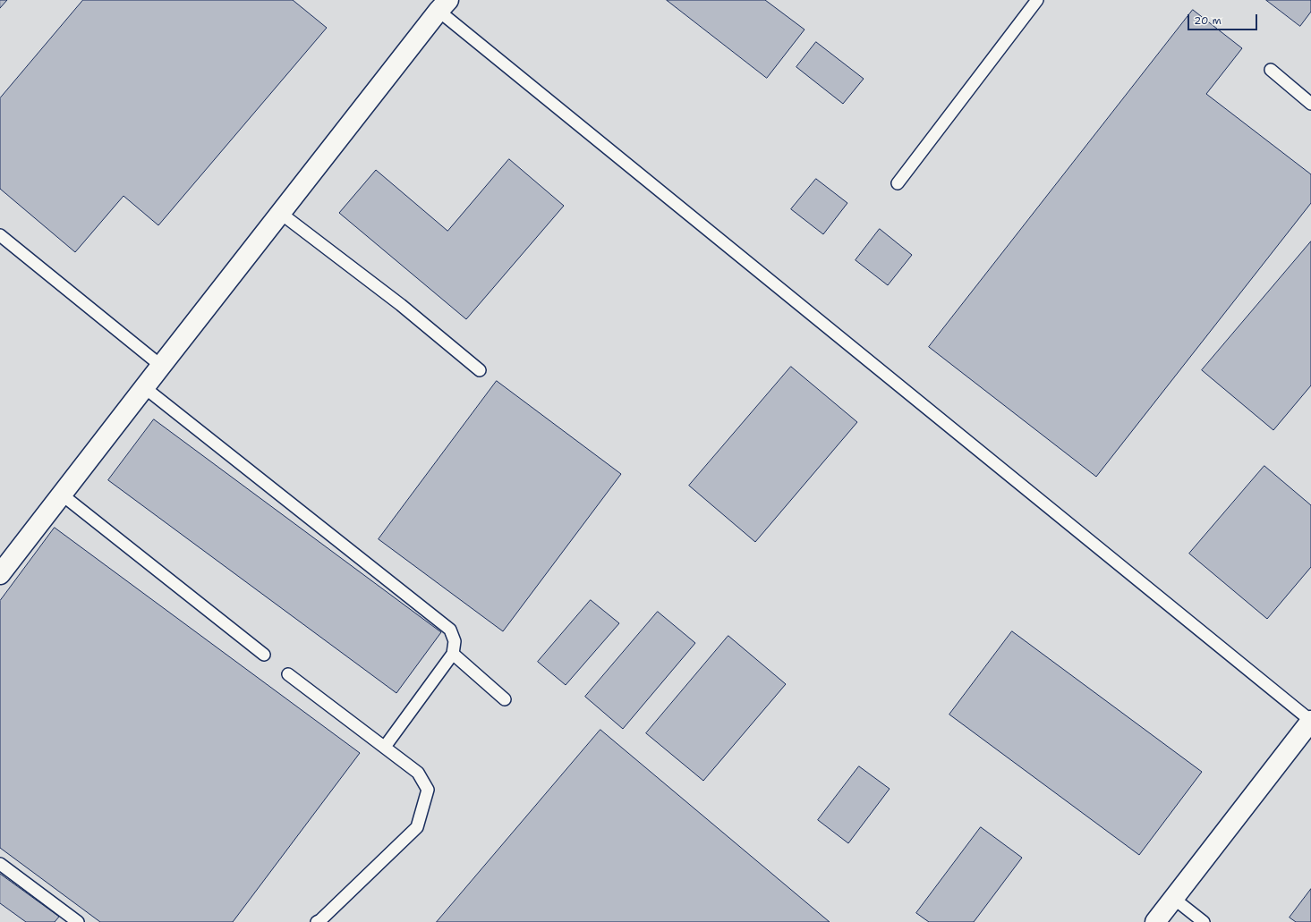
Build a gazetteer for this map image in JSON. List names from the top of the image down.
{
  "scale_bar": "20 m"
}
